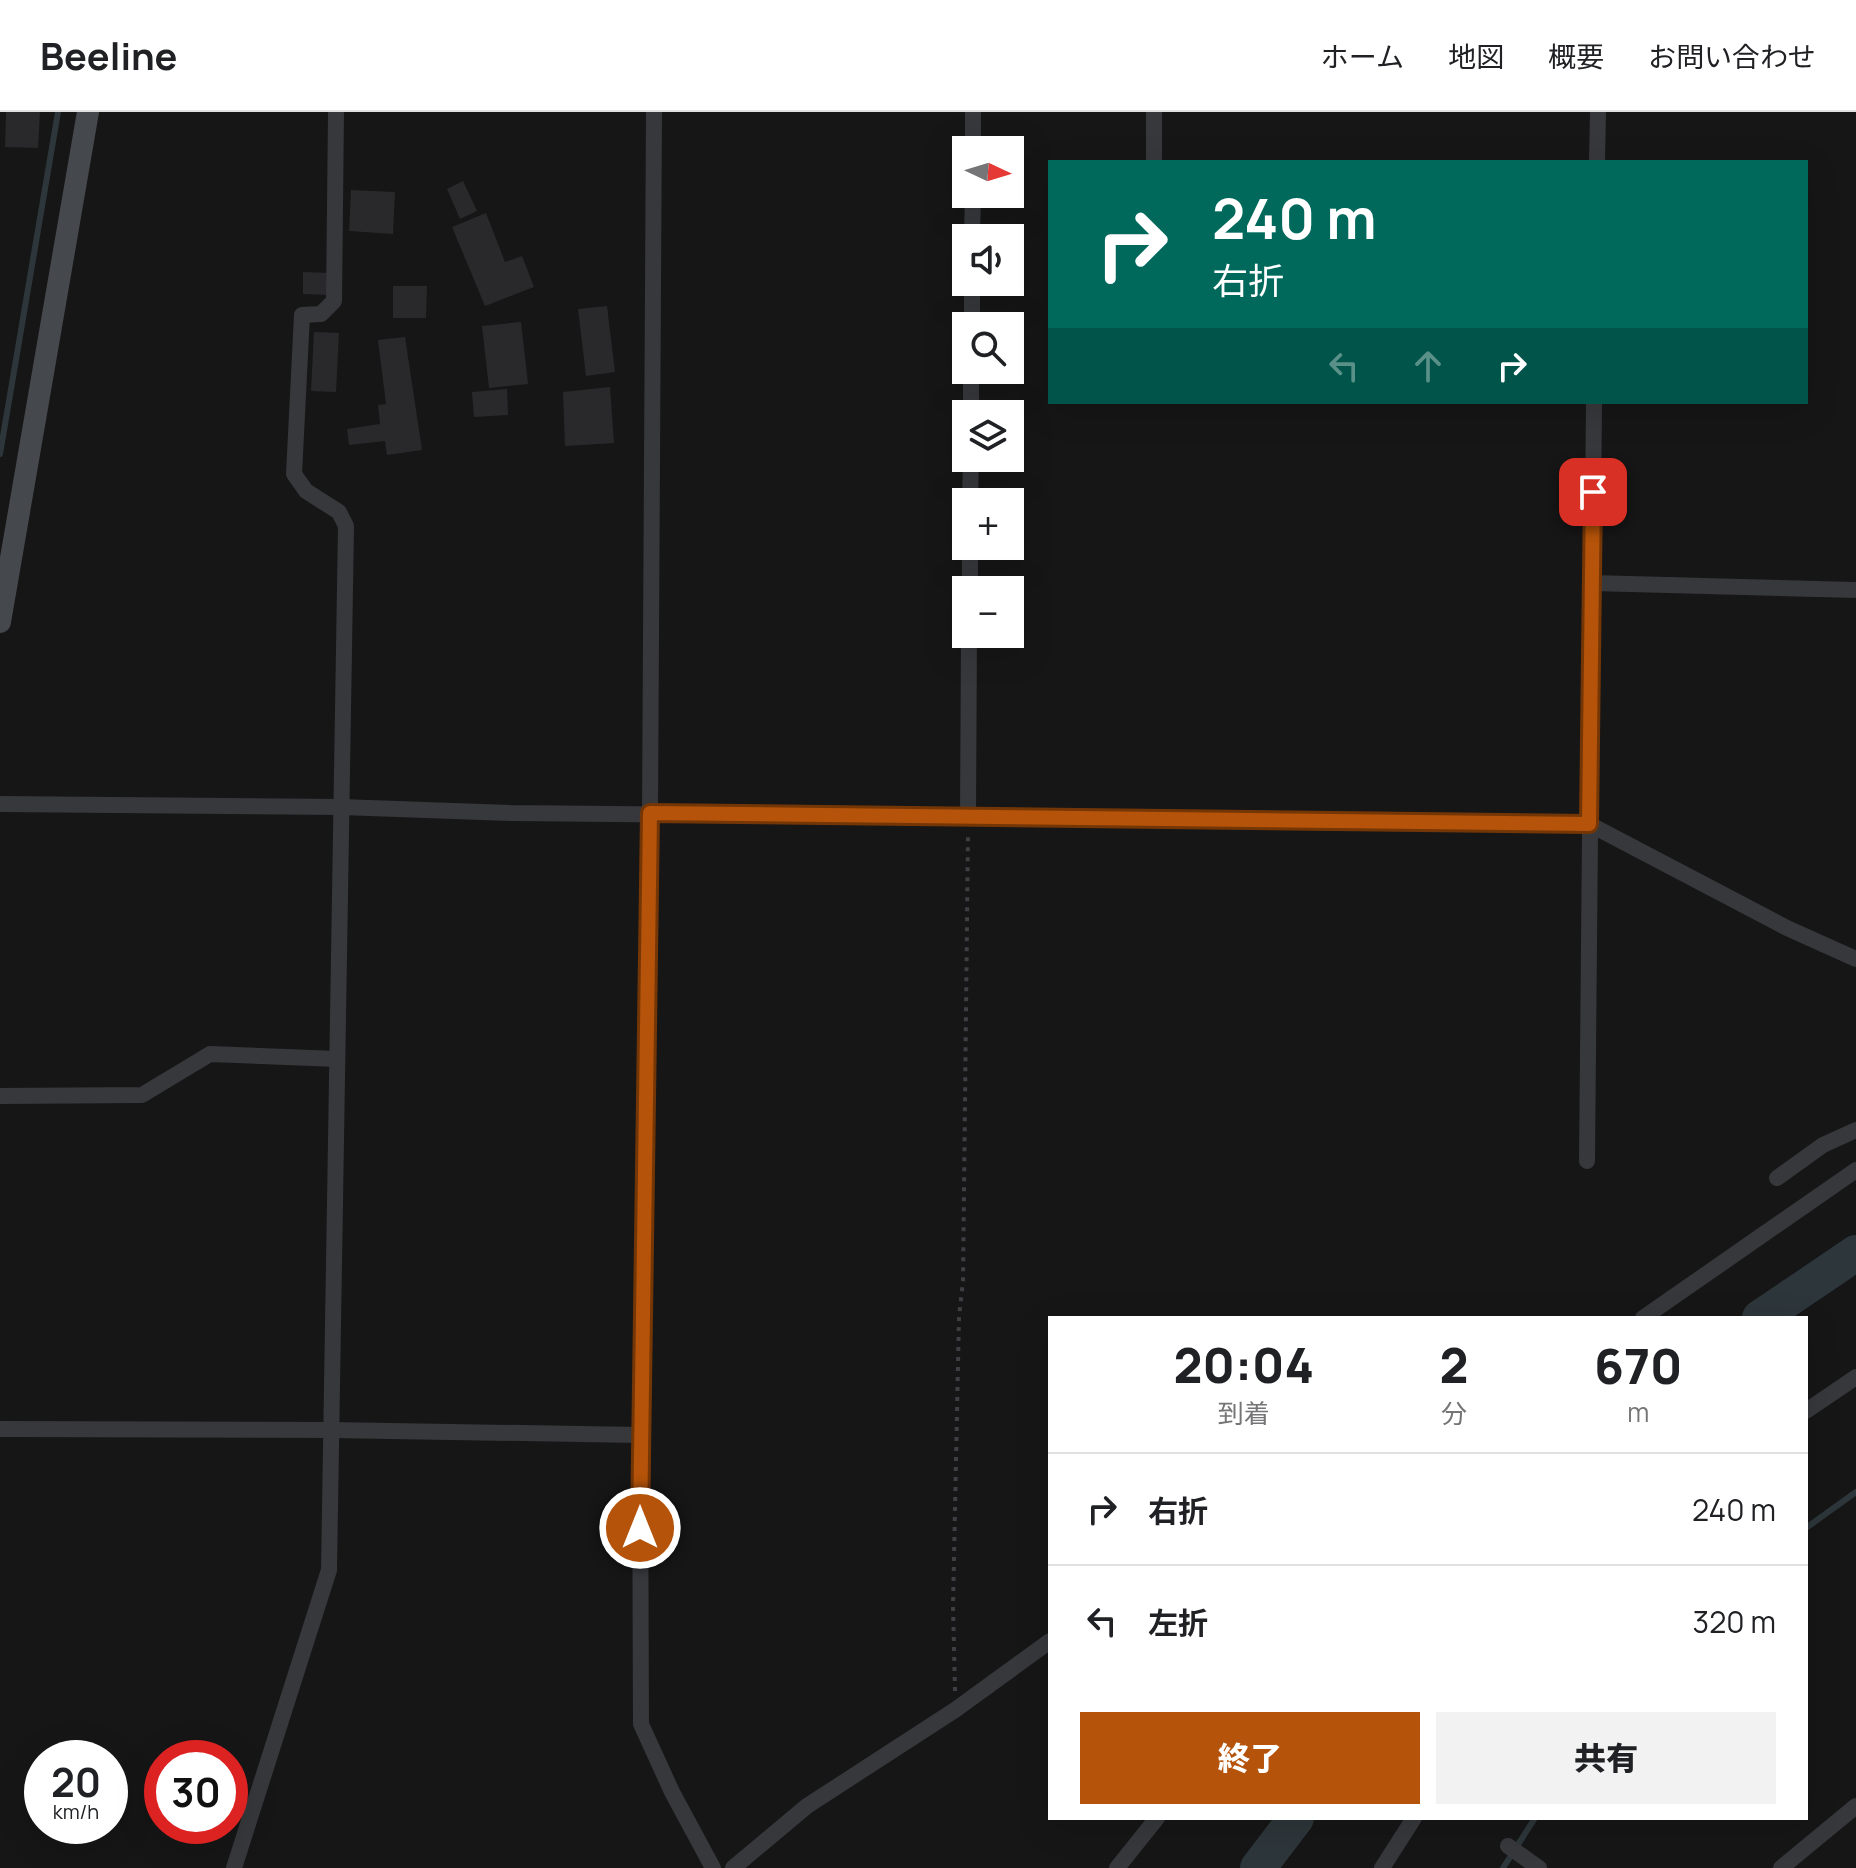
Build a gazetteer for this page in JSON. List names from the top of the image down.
{
  "north": "right",
  "page": {
    "header": "Beeline",
    "nav": [
      "ホーム",
      "地図",
      "概要",
      "お問い合わせ"
    ],
    "map_buttons": ["+", "−"],
    "turn": ["240 m", "右折"],
    "eta": [
      "20:04",
      "到着",
      "2",
      "分",
      "670",
      "m"
    ],
    "list": [
      {
        "name": "右折",
        "value": "240 m"
      },
      {
        "name": "左折",
        "value": "320 m"
      }
    ],
    "buttons": ["終了", "共有"],
    "speed": "20 km/h",
    "limit": "30"
  }
}
